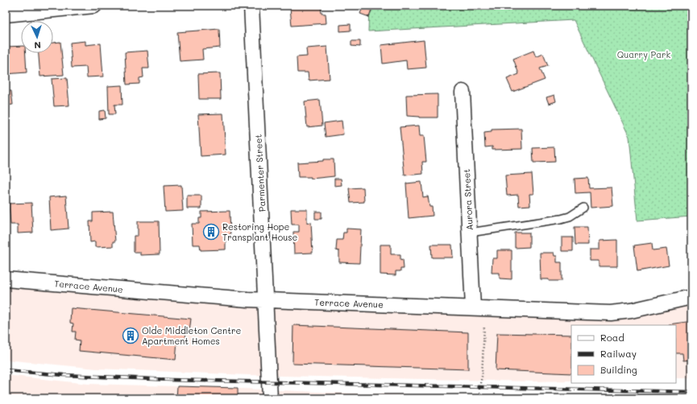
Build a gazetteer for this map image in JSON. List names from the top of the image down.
{
  "streets": {
    "street": ["Parmenter Street", "Aurora Street", "Terrace Avenue"]
  },
  "crossings": [
    ["Parmenter Street", "Terrace Avenue"],
    ["Aurora Street", "Terrace Avenue"]
  ],
  "parks": ["Quarry Park"],
  "places": {
    "building": ["Restoring Hope Transplant House", "Olde Middleton Centre Apartment Homes"]
  },
  "legend": ["Road", "Railway", "Building"],
  "north": "bottom"
}
